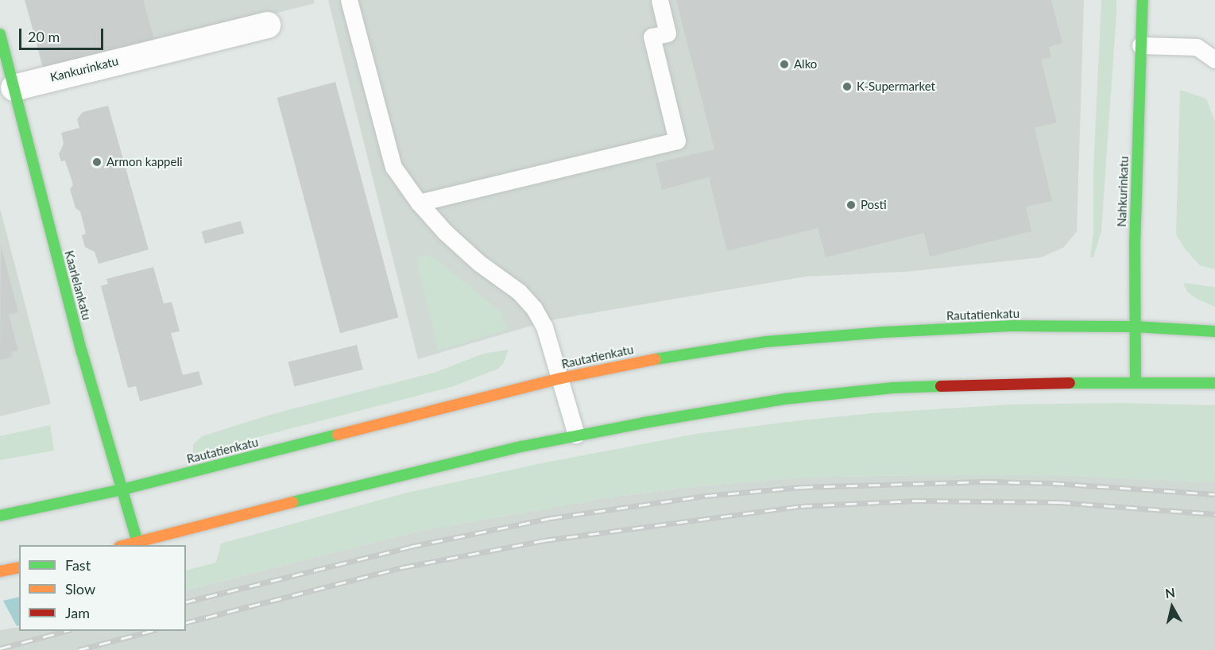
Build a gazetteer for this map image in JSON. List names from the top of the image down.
{
  "streets": {
    "main road": ["Nahkurinkatu", "Kaarlelankatu", "Rautatienkatu"],
    "street": ["Kankurinkatu"]
  },
  "crossings": [
    ["Kankurinkatu", "Kaarlelankatu"],
    ["Nahkurinkatu", "Rautatienkatu"],
    ["Kaarlelankatu", "Rautatienkatu"]
  ],
  "places": [
    "Alko",
    "K-Supermarket",
    "Armon kappeli",
    "Posti"
  ],
  "legend": ["Fast", "Slow", "Jam"],
  "scale_bar": "20 m",
  "north": "top"
}
